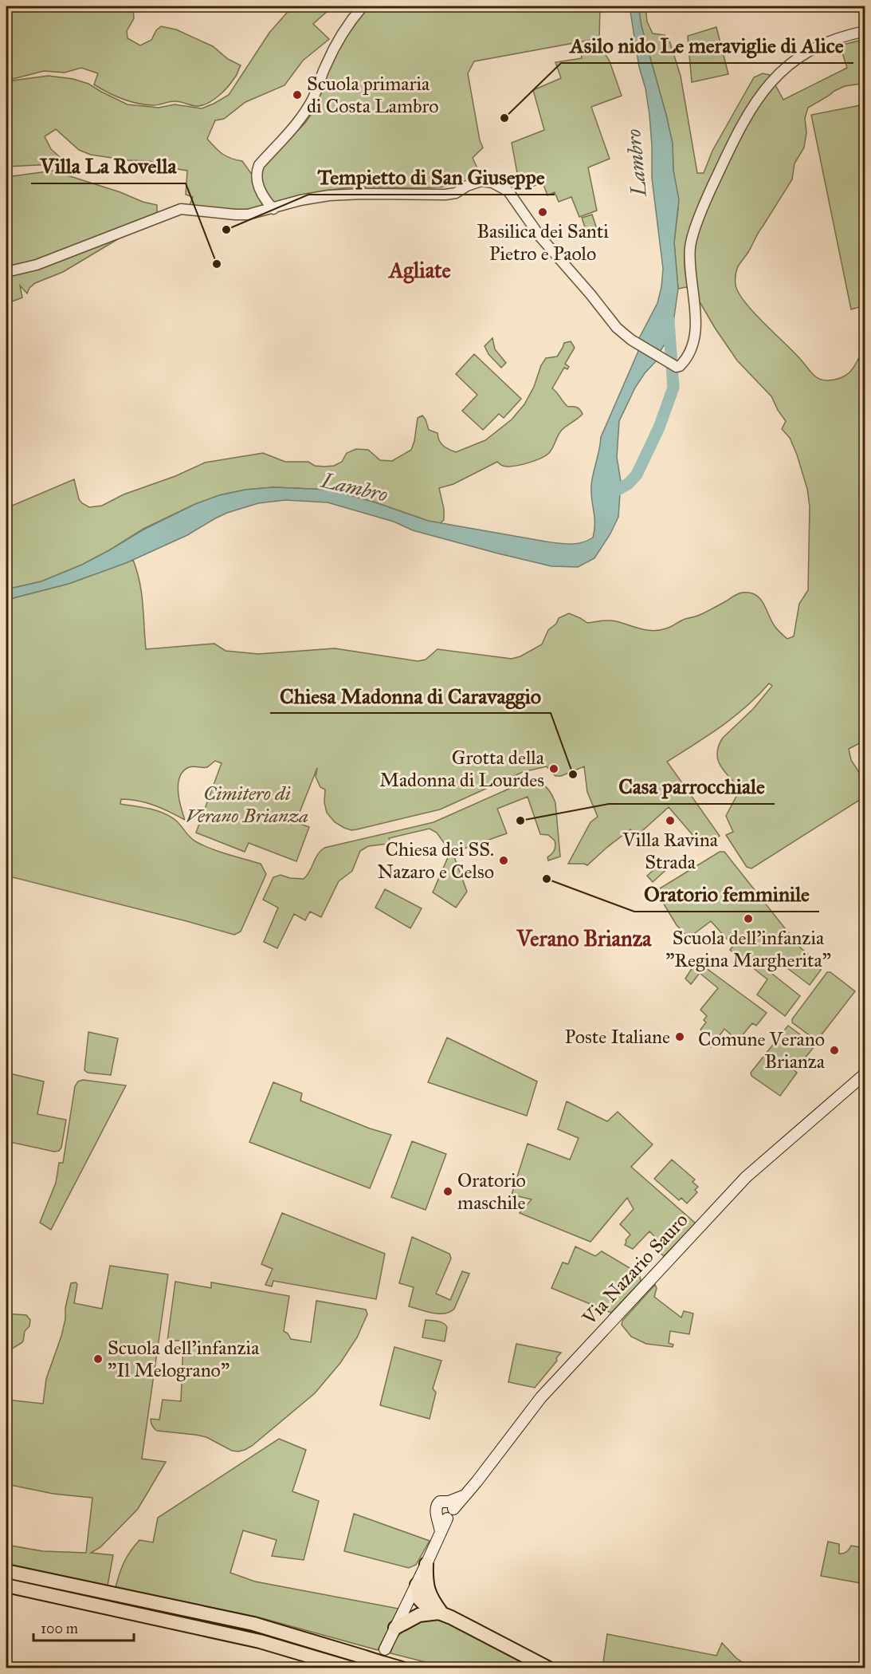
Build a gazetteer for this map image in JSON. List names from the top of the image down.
{
  "streets": {
    "main road": ["Via Nazario Sauro"]
  },
  "districts": ["Agliate", "Verano Brianza"],
  "water": ["Lambro"],
  "parks": ["Cimitero di Verano Brianza"],
  "places": [
    "Scuola primaria di Costa Lambro",
    "Asilo nido Le meraviglie di Alice",
    "Basilica dei Santi Pietro e Paolo",
    "Tempietto di San Giuseppe",
    "Villa La Rovella",
    "Grotta della Madonna di Lourdes",
    "Chiesa Madonna di Caravaggio",
    "Casa parrocchiale",
    "Villa Ravina Strada",
    "Chiesa dei SS. Nazaro e Celso",
    "Oratorio femminile",
    "Scuola dell'infanzia \"Regina Margherita\"",
    "Poste Italiane",
    "Comune Verano Brianza",
    "Oratorio maschile",
    "Scuola dell'infanzia \"Il Melograno\""
  ],
  "scale_bar": "100 m"
}
